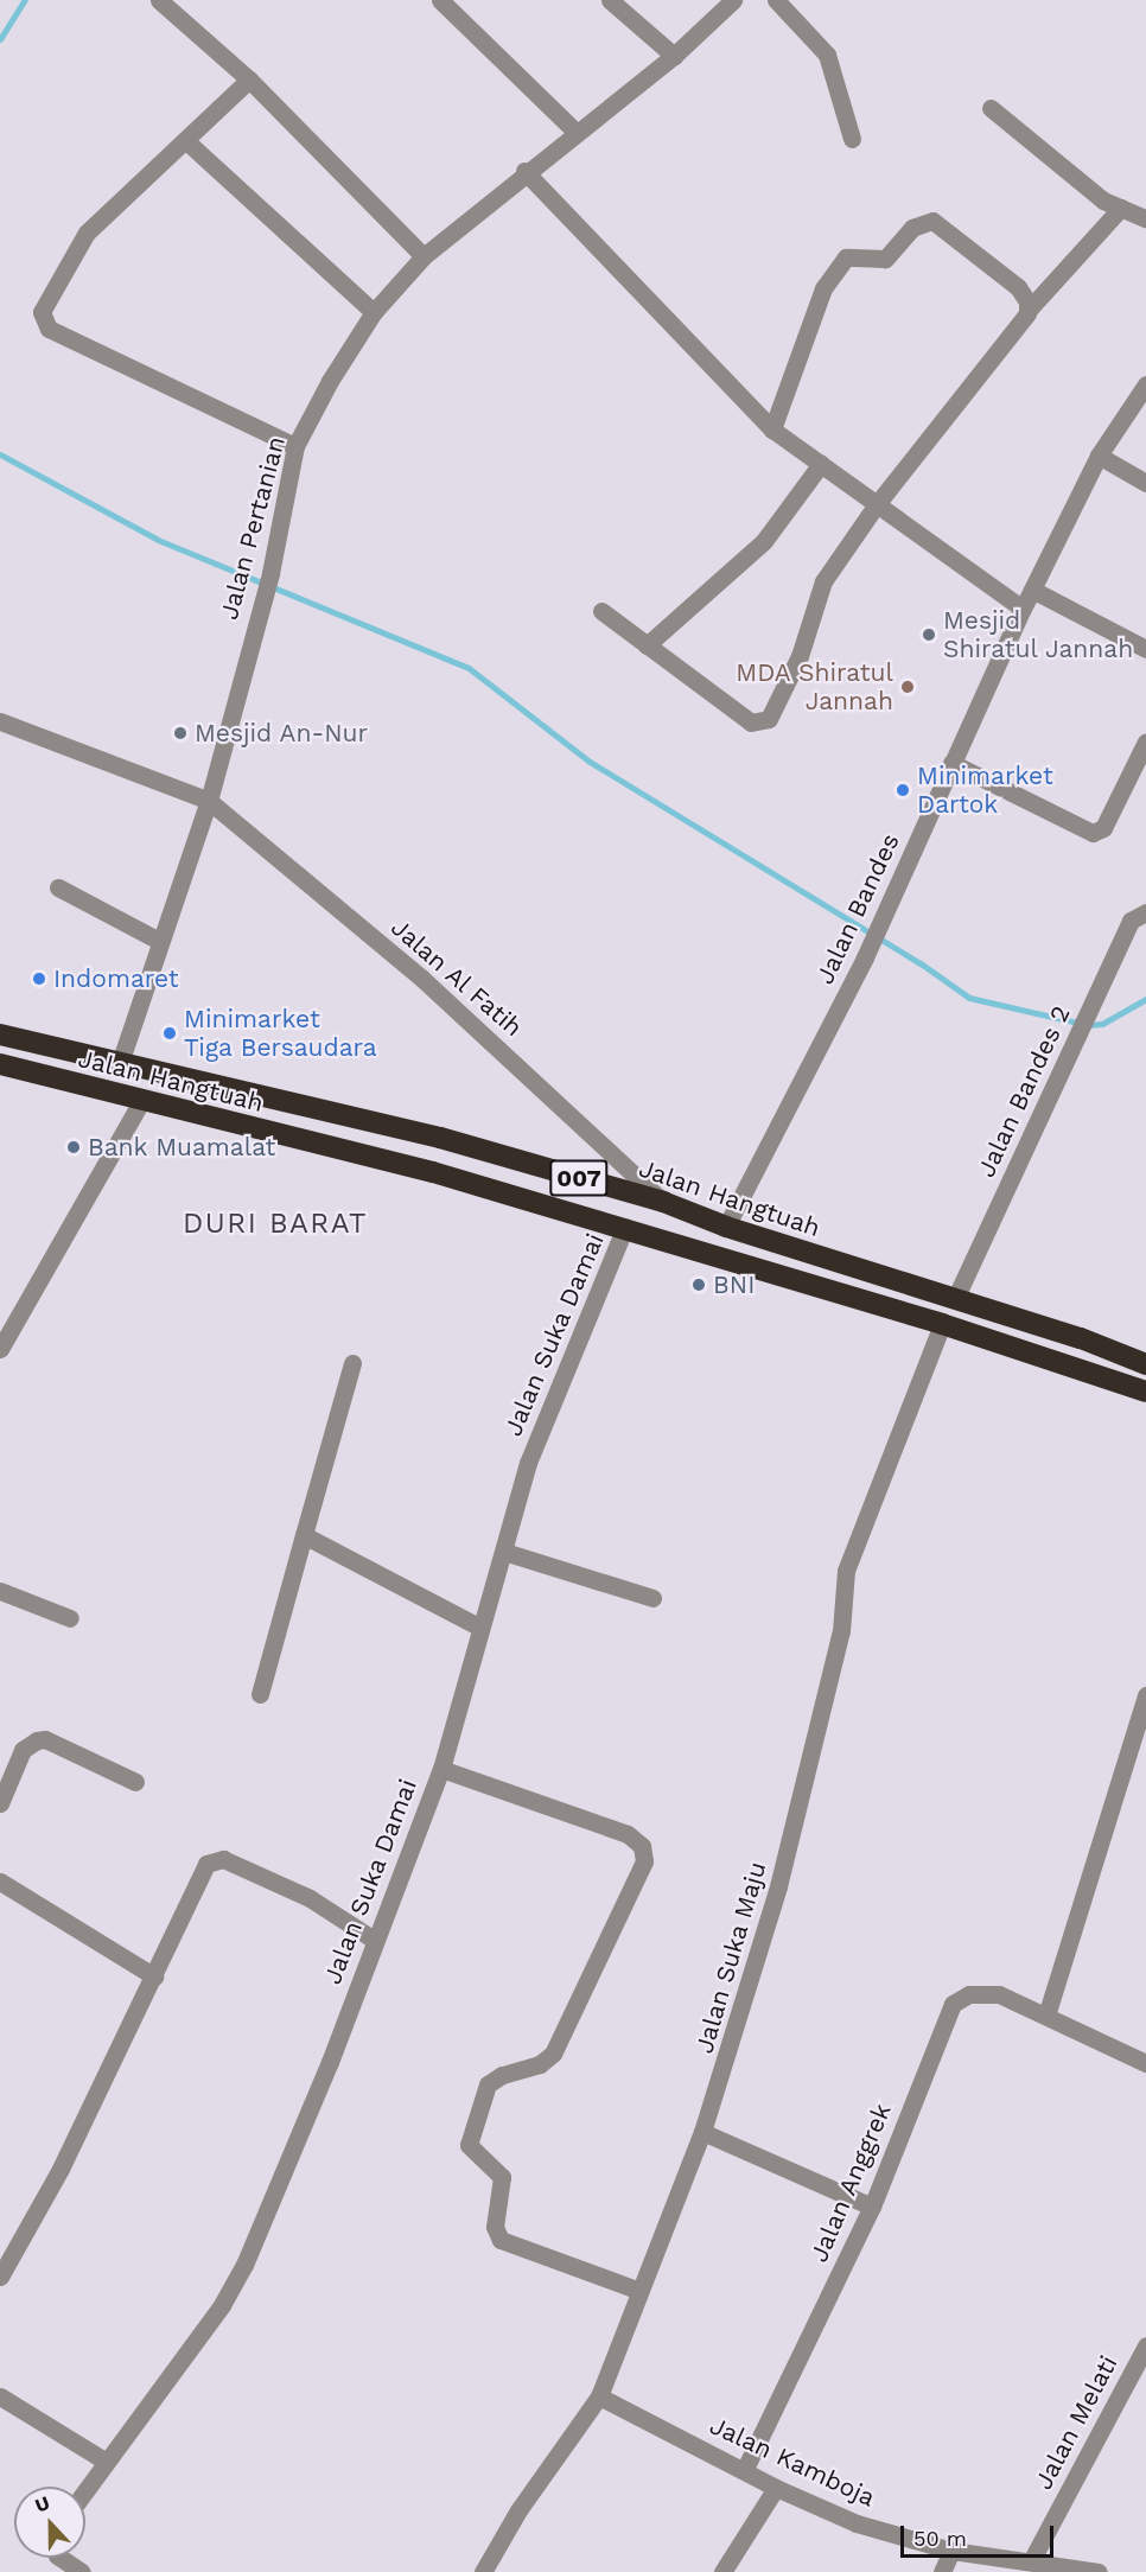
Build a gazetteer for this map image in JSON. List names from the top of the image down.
{
  "streets": {
    "highway": ["Jalan Hangtuah", "007"],
    "street": [
      "Jalan Pertanian",
      "Jalan Bandes",
      "Jalan Al Fatih",
      "Jalan Bandes 2",
      "Jalan Suka Damai",
      "Jalan Suka Maju",
      "Jalan Anggrek",
      "Jalan Melati",
      "Jalan Kamboja"
    ]
  },
  "crossings": [
    ["Jalan Pertanian", "Jalan Al Fatih"],
    ["Jalan Pertanian", "Jalan Hangtuah"],
    ["Jalan Bandes", "Jalan Hangtuah"],
    ["Jalan Al Fatih", "Jalan Hangtuah"],
    ["Jalan Hangtuah", "Jalan Bandes 2"],
    ["Jalan Hangtuah", "Jalan Suka Damai"],
    ["Jalan Hangtuah", "Jalan Suka Maju"],
    ["Jalan Suka Maju", "Jalan Kamboja"],
    ["Jalan Anggrek", "Jalan Kamboja"],
    ["Jalan Melati", "Jalan Kamboja"]
  ],
  "districts": ["DURI BARAT"],
  "places": [
    "Mesjid Shiratul Jannah",
    "MDA Shiratul Jannah",
    "Mesjid An-Nur",
    "Minimarket Dartok",
    "Indomaret",
    "Minimarket Tiga Bersaudara",
    "Bank Muamalat",
    "BNI"
  ],
  "scale_bar": "50 m",
  "north": "top"
}
